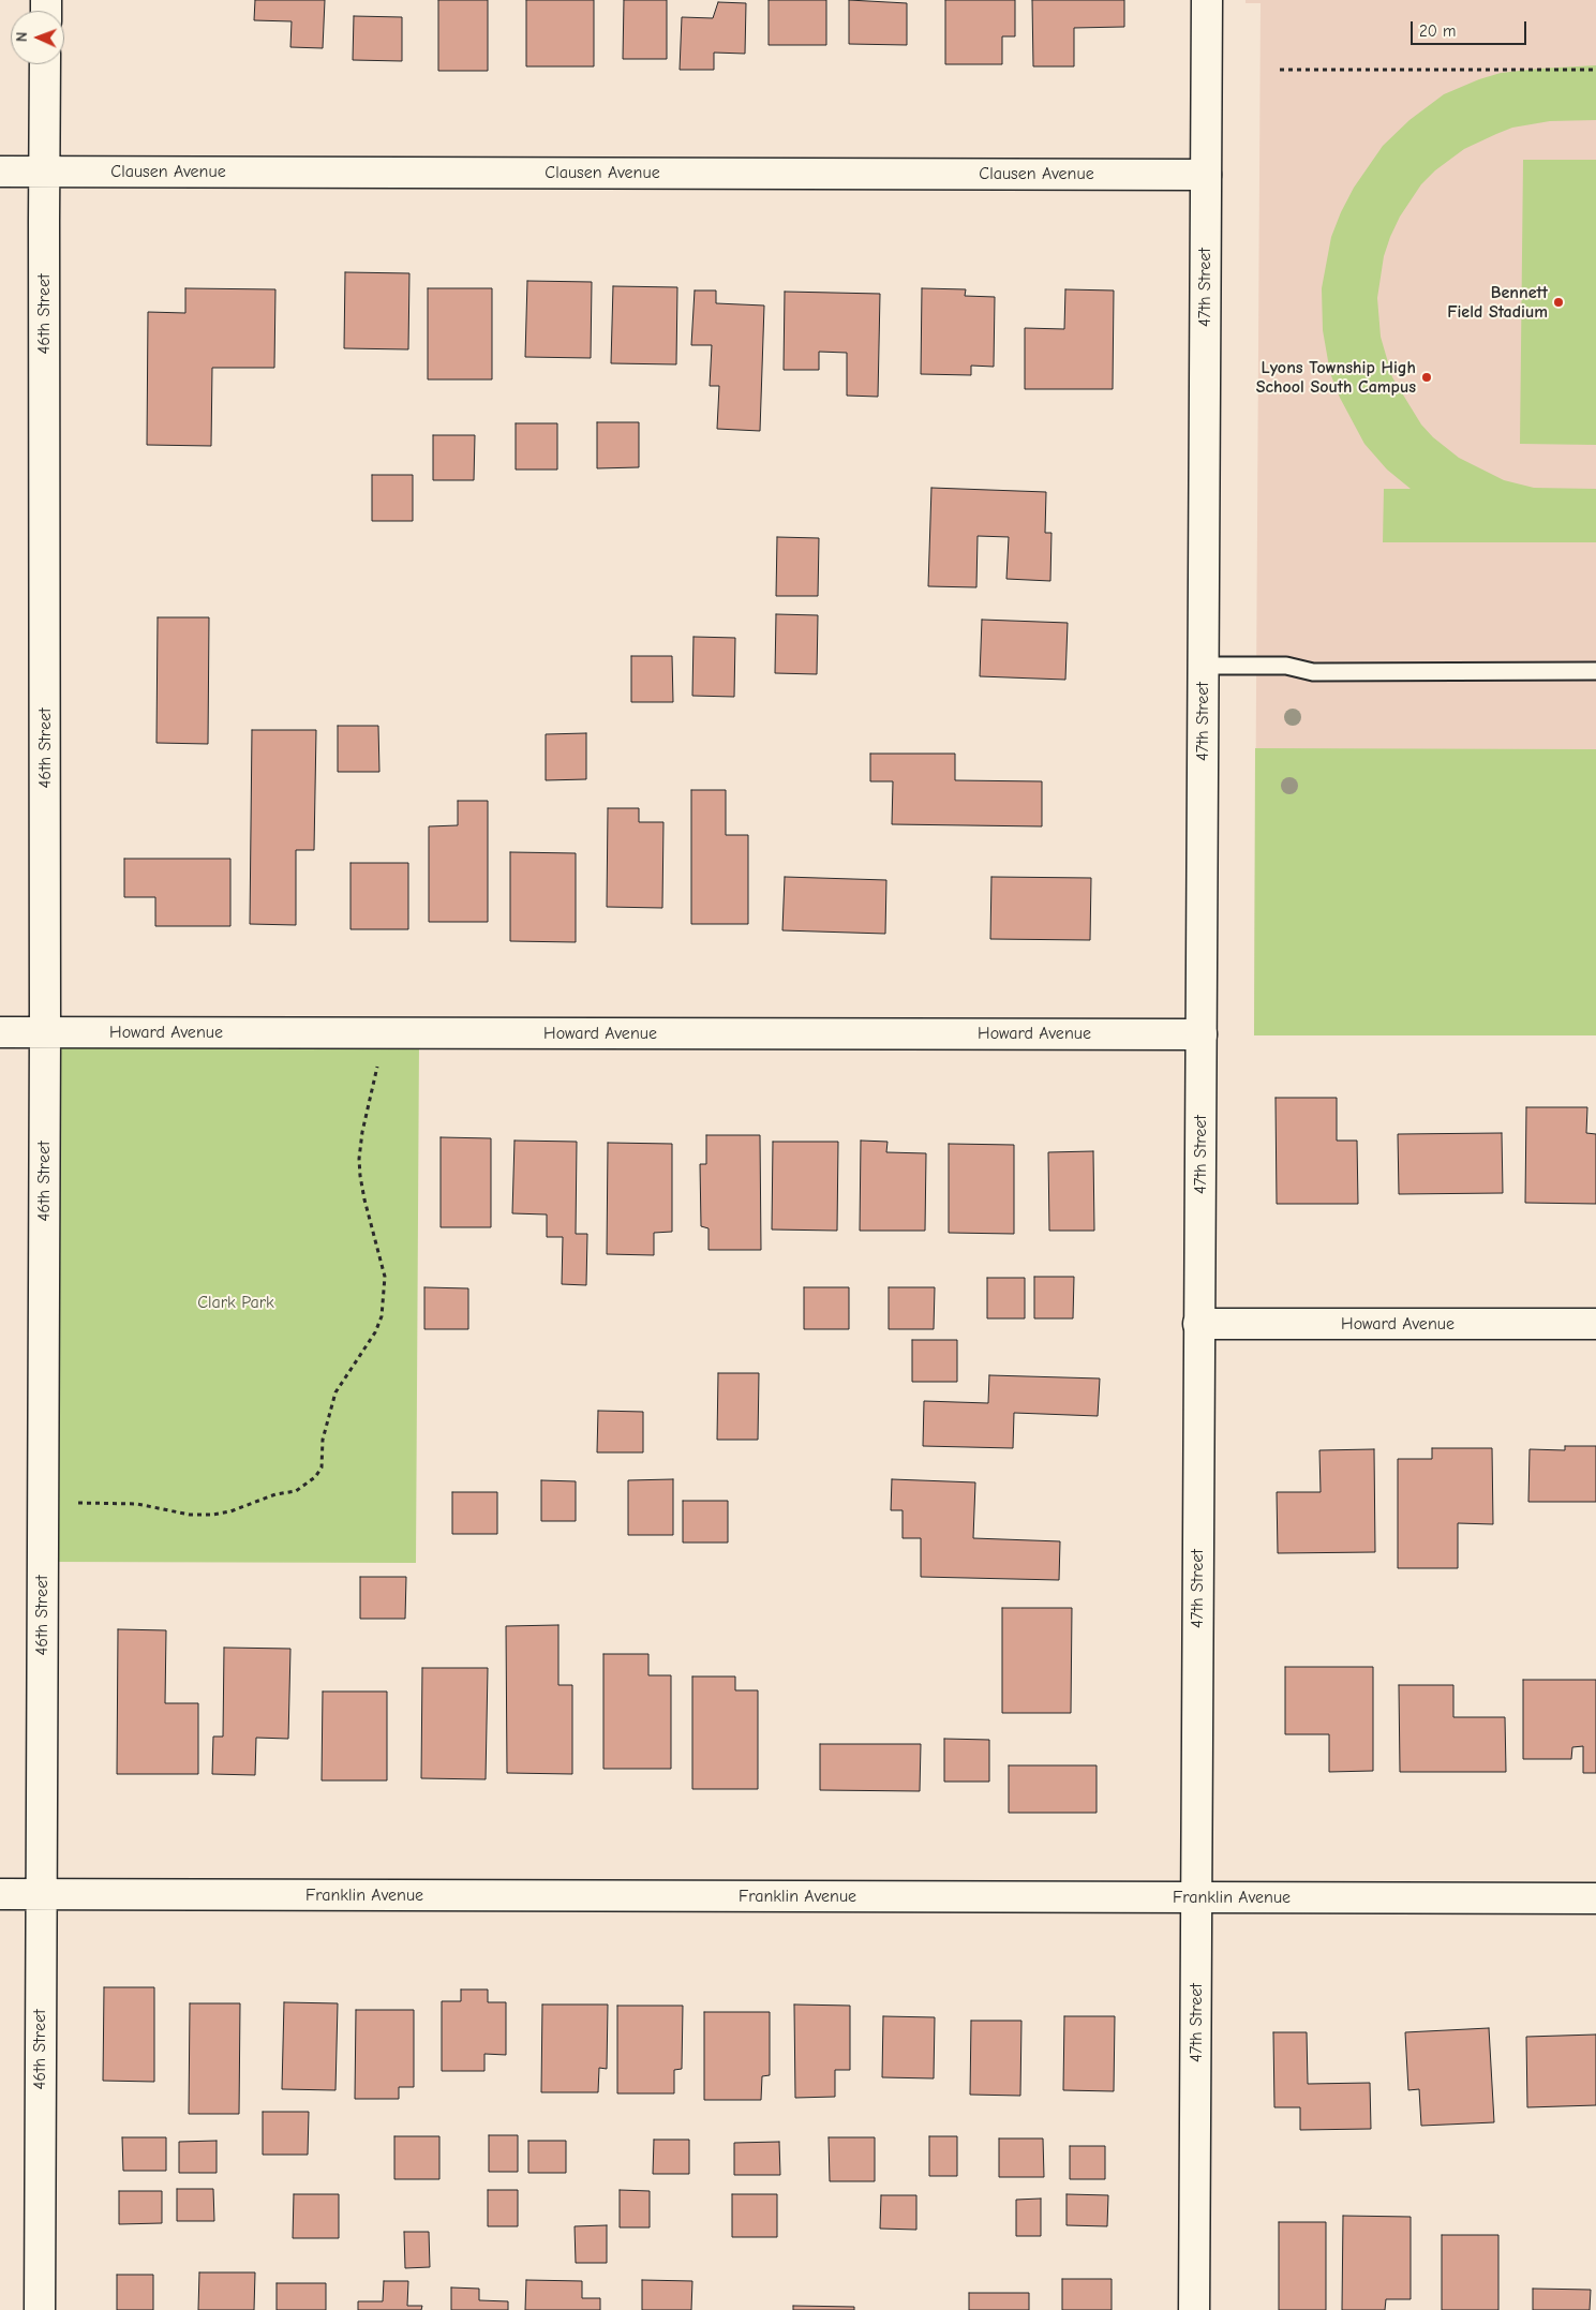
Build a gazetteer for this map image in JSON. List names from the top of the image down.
{
  "streets": {
    "street": [
      "Clausen Avenue",
      "47th Street",
      "46th Street",
      "Howard Avenue",
      "Franklin Avenue"
    ]
  },
  "crossings": [
    ["Clausen Avenue", "47th Street"],
    ["Clausen Avenue", "46th Street"],
    ["47th Street", "Howard Avenue"],
    ["47th Street", "Franklin Avenue"],
    ["46th Street", "Howard Avenue"],
    ["46th Street", "Franklin Avenue"]
  ],
  "parks": ["Clark Park"],
  "places": ["Bennett Field Stadium", "Lyons Township High School South Campus"],
  "scale_bar": "20 m",
  "north": "left"
}
